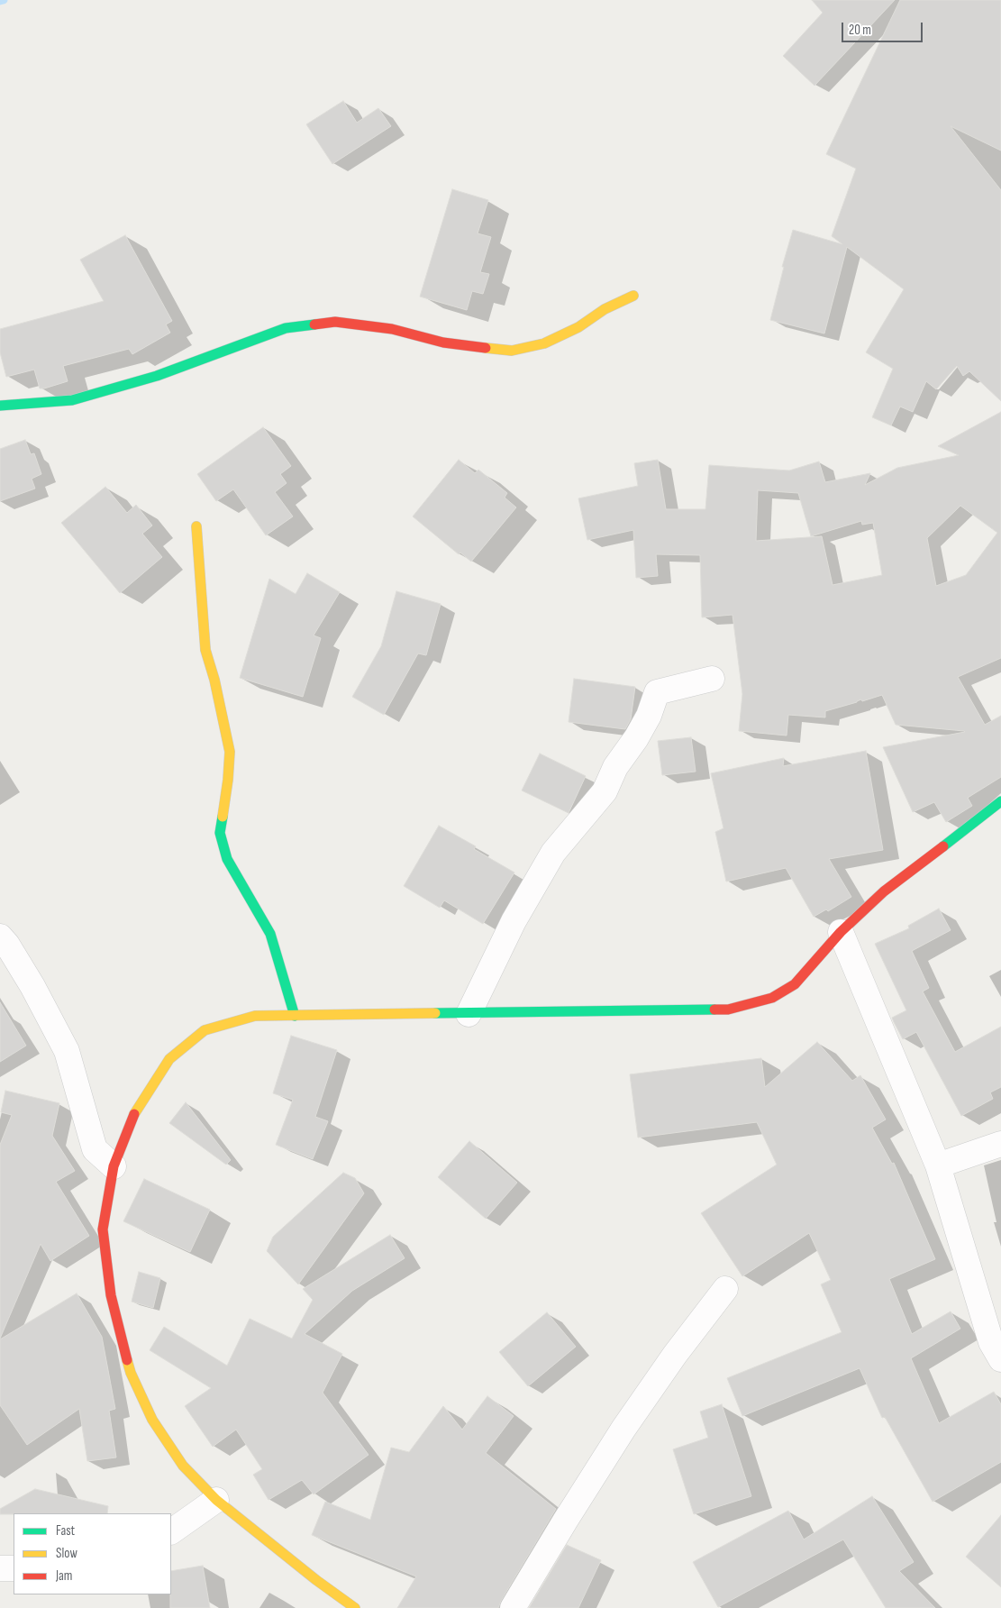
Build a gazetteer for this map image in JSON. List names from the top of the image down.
{
  "legend": ["Fast", "Slow", "Jam"],
  "scale_bar": "20 m"
}
